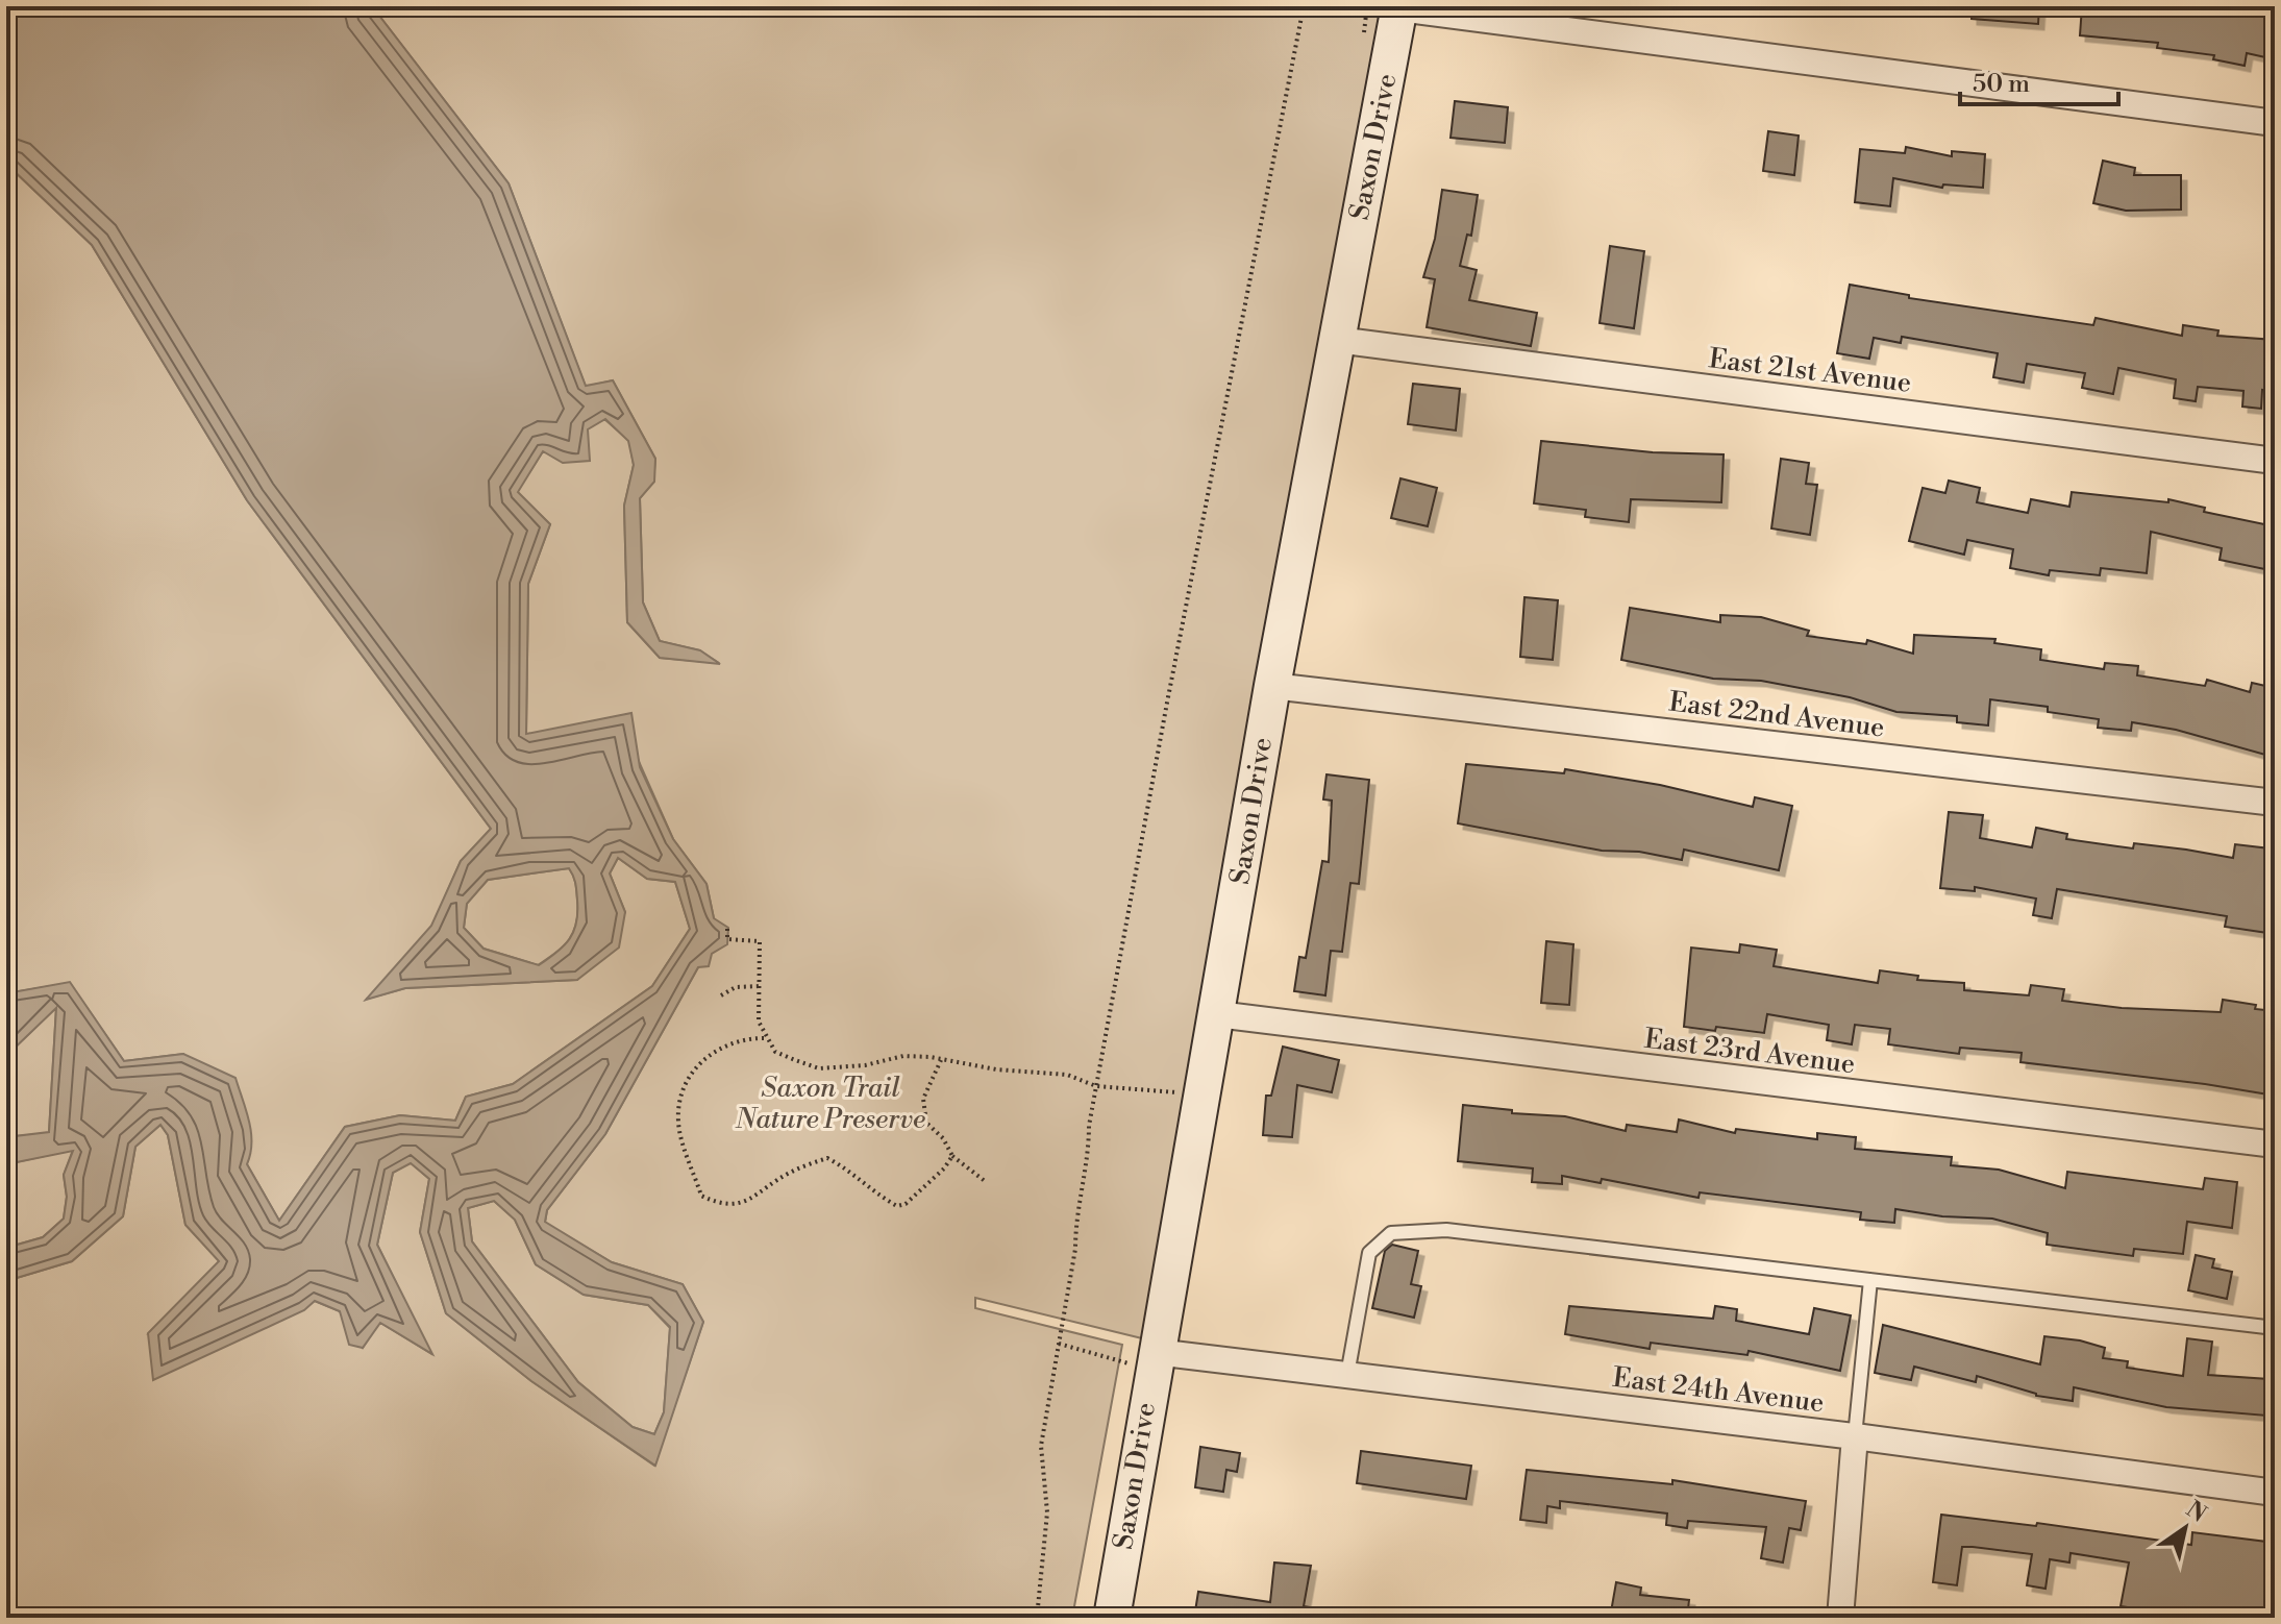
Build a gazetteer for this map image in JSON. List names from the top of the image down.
{
  "streets": {
    "street": [
      "Saxon Drive",
      "East 21st Avenue",
      "East 22nd Avenue",
      "East 23rd Avenue",
      "East 24th Avenue"
    ]
  },
  "crossings": [
    ["Saxon Drive", "East 21st Avenue"],
    ["Saxon Drive", "East 22nd Avenue"],
    ["Saxon Drive", "East 23rd Avenue"],
    ["Saxon Drive", "East 24th Avenue"]
  ],
  "parks": ["Saxon Trail Nature Preserve"],
  "scale_bar": "50 m",
  "north": "top right"
}
